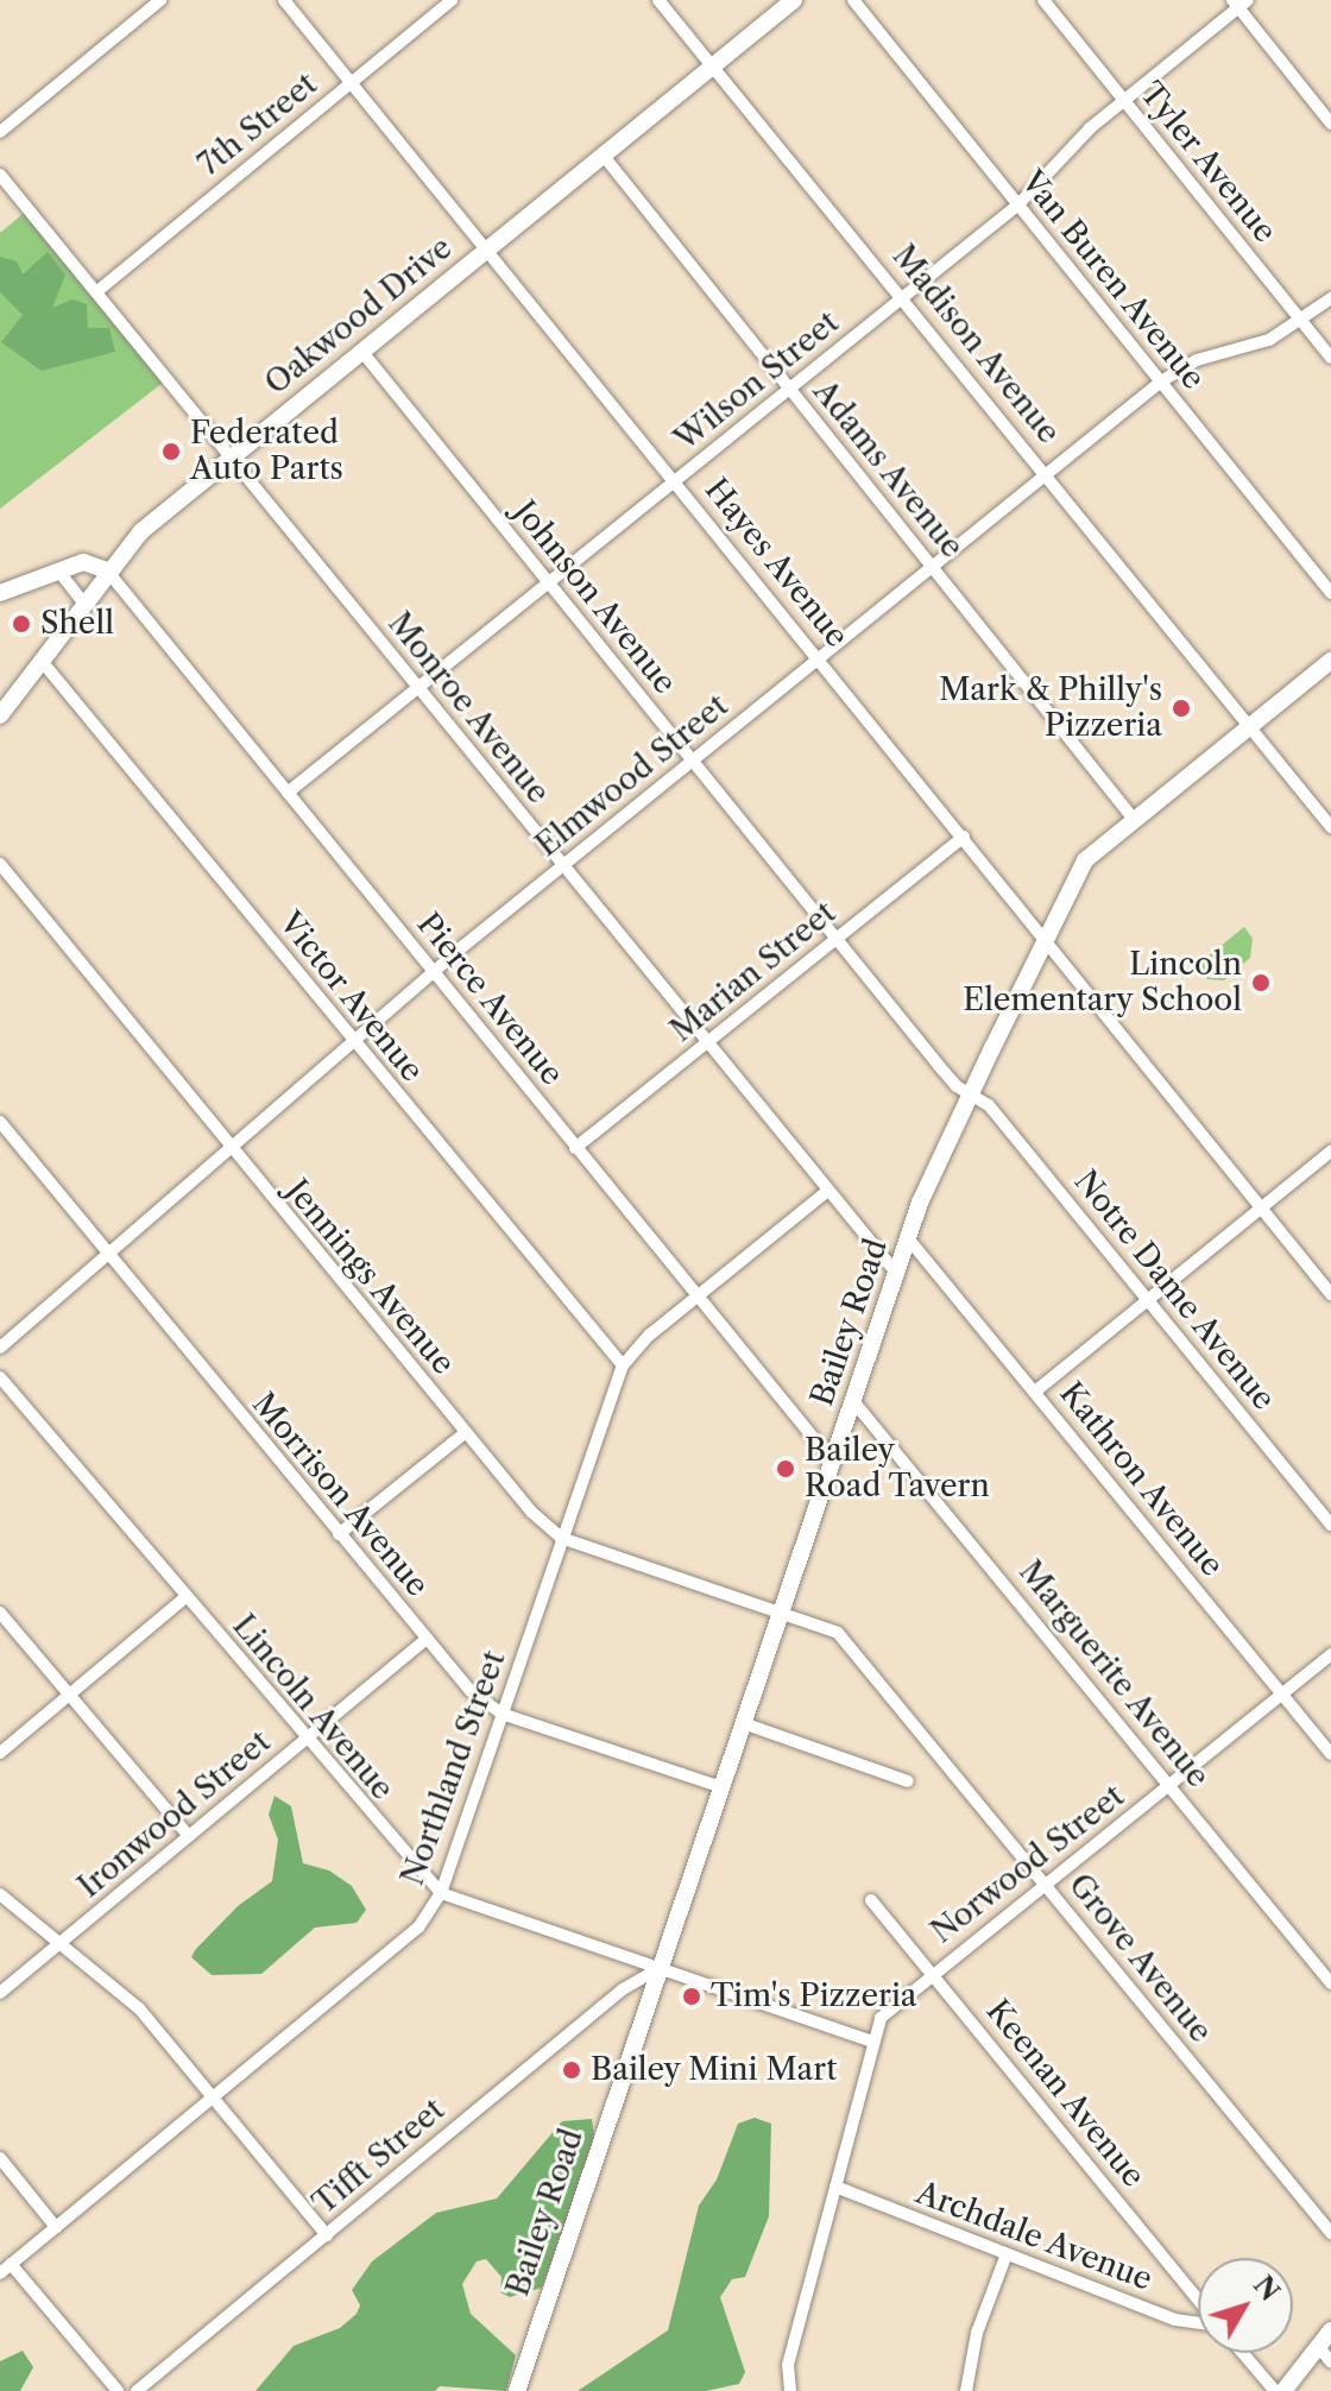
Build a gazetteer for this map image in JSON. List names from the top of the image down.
{
  "streets": {
    "street": [
      "7th Street",
      "Tyler Avenue",
      "Van Buren Avenue",
      "Oakwood Drive",
      "Madison Avenue",
      "Wilson Street",
      "Adams Avenue",
      "Hayes Avenue",
      "Johnson Avenue",
      "Monroe Avenue",
      "Elmwood Street",
      "Marian Street",
      "Victor Avenue",
      "Pierce Avenue",
      "Jennings Avenue",
      "Notre Dame Avenue",
      "Bailey Road",
      "Kathron Avenue",
      "Morrison Avenue",
      "Marguerite Avenue",
      "Lincoln Avenue",
      "Northland Street",
      "Ironwood Street",
      "Norwood Street",
      "Grove Avenue",
      "Keenan Avenue",
      "Tifft Street",
      "Archdale Avenue"
    ]
  },
  "crossings": [
    ["7th Street", "Hayes Avenue"],
    ["7th Street", "Monroe Avenue"],
    ["Tyler Avenue", "Wilson Street"],
    ["Tyler Avenue", "Elmwood Street"],
    ["Van Buren Avenue", "Wilson Street"],
    ["Van Buren Avenue", "Elmwood Street"],
    ["Oakwood Drive", "Madison Avenue"],
    ["Oakwood Drive", "Adams Avenue"],
    ["Oakwood Drive", "Hayes Avenue"],
    ["Oakwood Drive", "Johnson Avenue"],
    ["Oakwood Drive", "Monroe Avenue"],
    ["Oakwood Drive", "Victor Avenue"],
    ["Oakwood Drive", "Pierce Avenue"],
    ["Madison Avenue", "Wilson Street"],
    ["Madison Avenue", "Elmwood Street"],
    ["Madison Avenue", "Bailey Road"],
    ["Wilson Street", "Adams Avenue"],
    ["Wilson Street", "Hayes Avenue"],
    ["Wilson Street", "Johnson Avenue"],
    ["Wilson Street", "Monroe Avenue"],
    ["Wilson Street", "Pierce Avenue"],
    ["Adams Avenue", "Elmwood Street"],
    ["Adams Avenue", "Bailey Road"],
    ["Hayes Avenue", "Elmwood Street"],
    ["Hayes Avenue", "Marian Street"],
    ["Hayes Avenue", "Bailey Road"],
    ["Johnson Avenue", "Elmwood Street"],
    ["Johnson Avenue", "Marian Street"],
    ["Johnson Avenue", "Notre Dame Avenue"],
    ["Johnson Avenue", "Bailey Road"],
    ["Monroe Avenue", "Elmwood Street"],
    ["Monroe Avenue", "Marian Street"],
    ["Monroe Avenue", "Bailey Road"],
    ["Monroe Avenue", "Northland Street"],
    ["Elmwood Street", "Victor Avenue"],
    ["Elmwood Street", "Pierce Avenue"],
    ["Elmwood Street", "Jennings Avenue"],
    ["Elmwood Street", "Morrison Avenue"],
    ["Marian Street", "Pierce Avenue"],
    ["Victor Avenue", "Northland Street"],
    ["Pierce Avenue", "Bailey Road"],
    ["Pierce Avenue", "Northland Street"],
    ["Jennings Avenue", "Bailey Road"],
    ["Jennings Avenue", "Northland Street"],
    ["Jennings Avenue", "Grove Avenue"],
    ["Notre Dame Avenue", "Bailey Road"],
    ["Bailey Road", "Kathron Avenue"],
    ["Bailey Road", "Morrison Avenue"],
    ["Bailey Road", "Marguerite Avenue"],
    ["Bailey Road", "Lincoln Avenue"],
    ["Bailey Road", "Grove Avenue"],
    ["Bailey Road", "Tifft Street"],
    ["Kathron Avenue", "Norwood Street"],
    ["Morrison Avenue", "Northland Street"],
    ["Morrison Avenue", "Ironwood Street"],
    ["Marguerite Avenue", "Norwood Street"],
    ["Lincoln Avenue", "Northland Street"],
    ["Lincoln Avenue", "Ironwood Street"],
    ["Lincoln Avenue", "Norwood Street"],
    ["Lincoln Avenue", "Tifft Street"],
    ["Norwood Street", "Grove Avenue"],
    ["Norwood Street", "Keenan Avenue"],
    ["Norwood Street", "Archdale Avenue"]
  ],
  "places": [
    "Federated Auto Parts",
    "Shell",
    "Mark & Philly's Pizzeria",
    "Lincoln Elementary School",
    "Bailey Road Tavern",
    "Tim's Pizzeria",
    "Bailey Mini Mart"
  ],
  "north": "top right"
}
